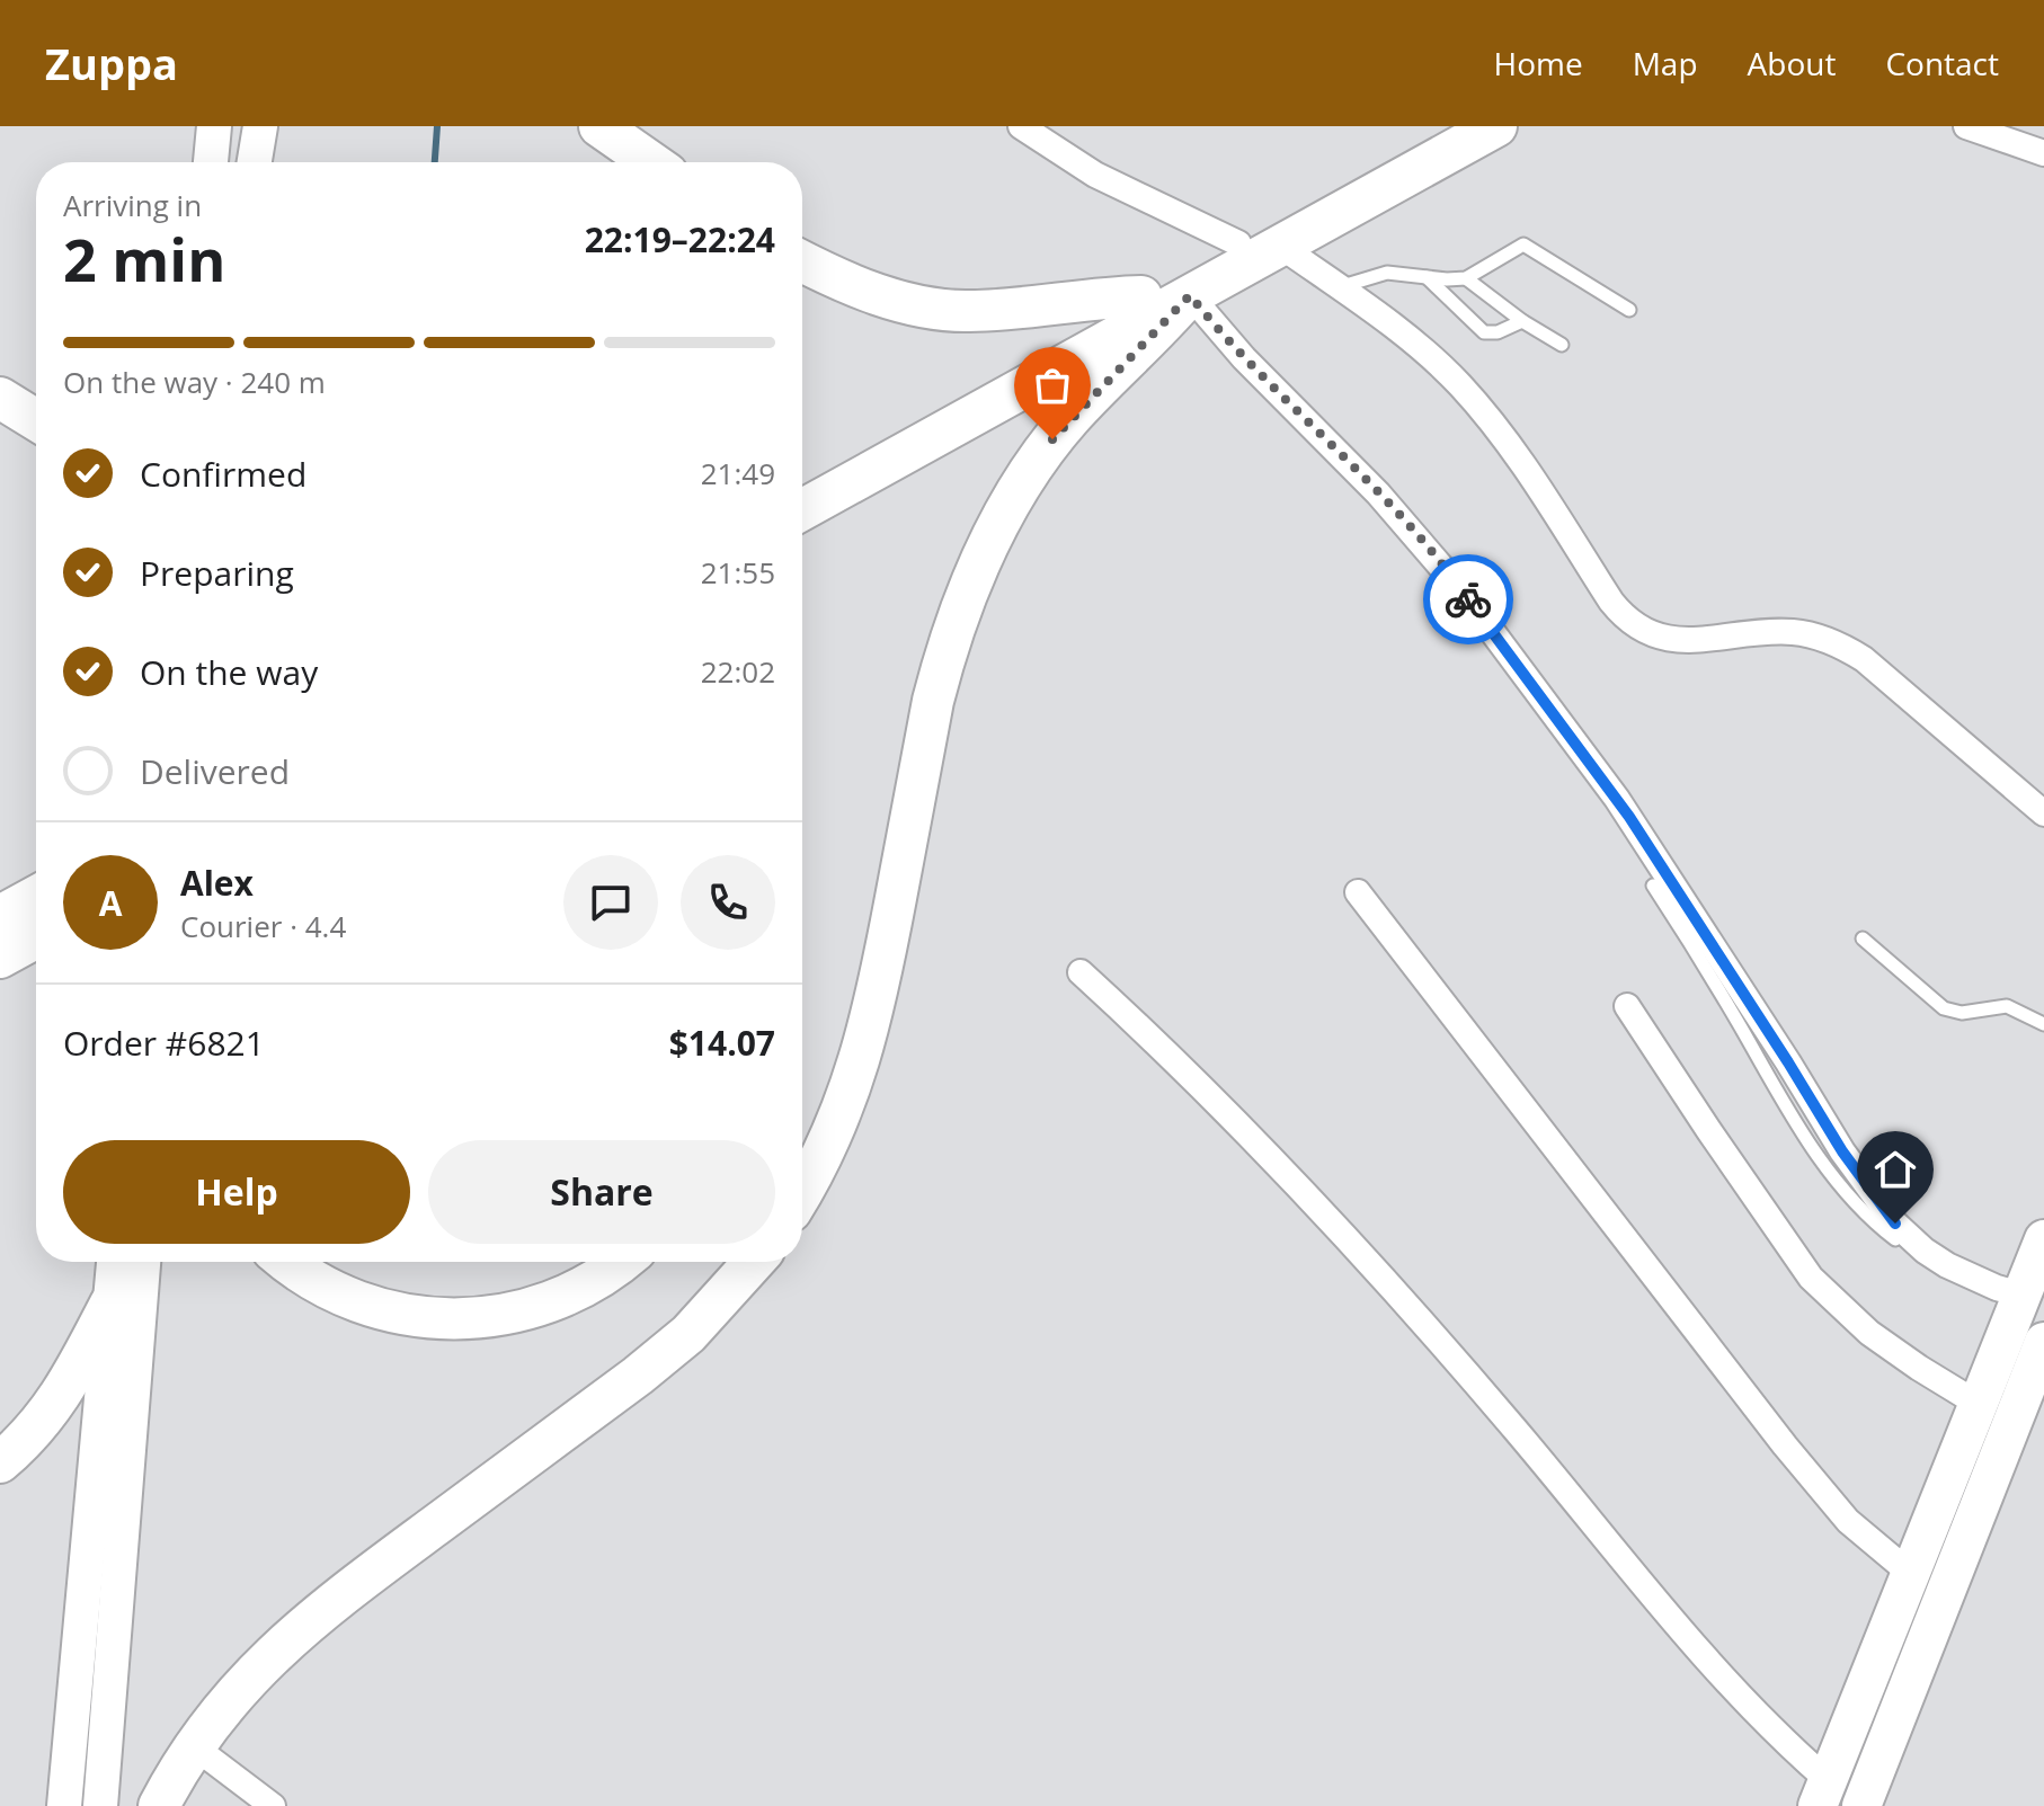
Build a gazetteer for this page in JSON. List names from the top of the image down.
{
  "page": {
    "header": "Zuppa",
    "nav": [
      "Home",
      "Map",
      "About",
      "Contact"
    ],
    "heading": ["2 min", "Arriving in", "22:19–22:24"],
    "panel": [
      "Alex",
      "Courier · 4.4",
      "Order #6821",
      "$14.07"
    ],
    "bar": "On the way · 240 m",
    "list": [
      ["Confirmed", "21:49"],
      ["Preparing", "21:55"],
      ["On the way", "22:02"],
      "Delivered"
    ],
    "round": "A",
    "buttons": ["Help", "Share"]
  }
}
